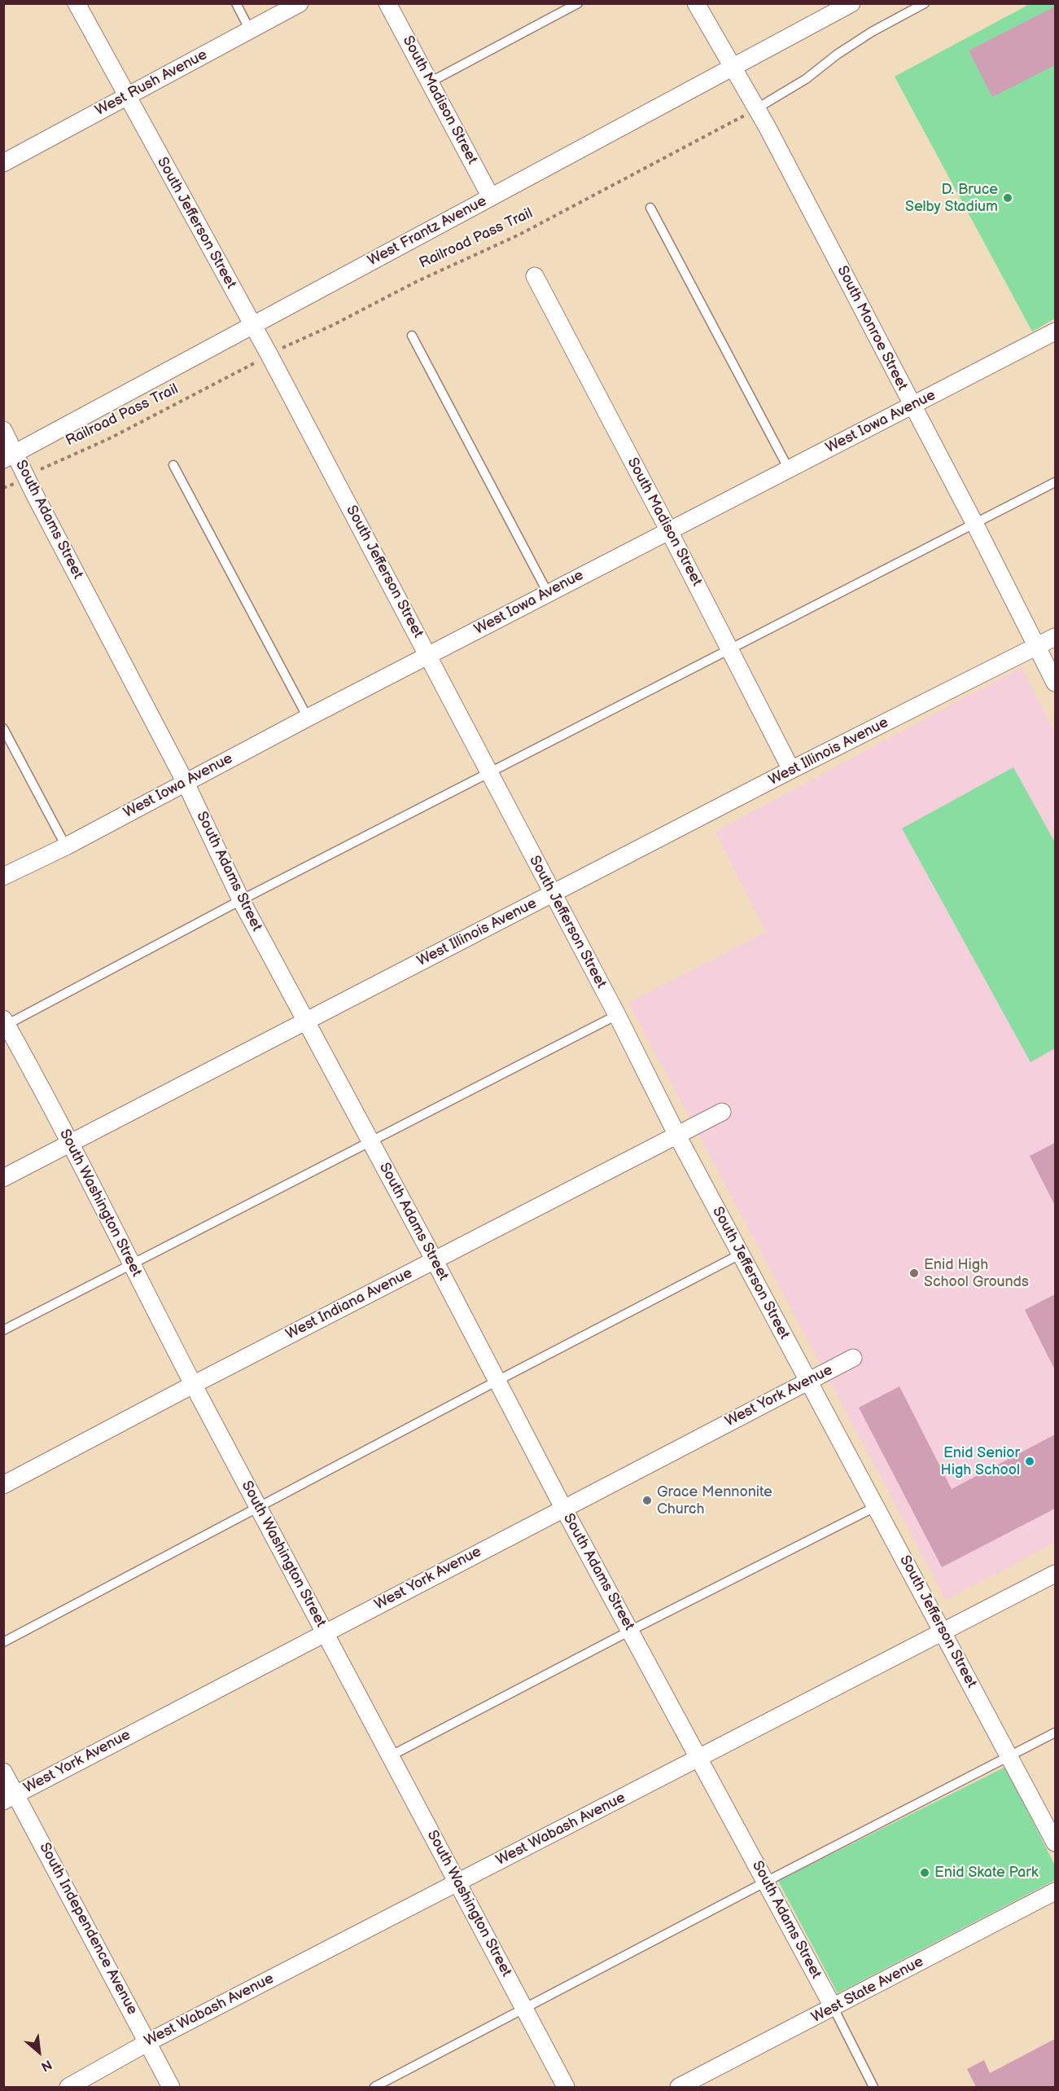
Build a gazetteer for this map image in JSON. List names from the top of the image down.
{
  "streets": {
    "street": [
      "West Rush Avenue",
      "South Madison Street",
      "South Jefferson Street",
      "West Frantz Avenue",
      "South Monroe Street",
      "West Iowa Avenue",
      "South Adams Street",
      "West Illinois Avenue",
      "South Washington Street",
      "West Indiana Avenue",
      "West York Avenue",
      "West Wabash Avenue",
      "South Independence Avenue",
      "West State Avenue"
    ],
    "path": ["Railroad Pass Trail"]
  },
  "crossings": [
    ["West Rush Avenue", "South Jefferson Street"],
    ["South Madison Street", "West Frantz Avenue"],
    ["South Madison Street", "West Iowa Avenue"],
    ["South Madison Street", "West Illinois Avenue"],
    ["South Jefferson Street", "West Frantz Avenue"],
    ["South Jefferson Street", "Railroad Pass Trail"],
    ["South Jefferson Street", "West Iowa Avenue"],
    ["South Jefferson Street", "West Illinois Avenue"],
    ["South Jefferson Street", "West Indiana Avenue"],
    ["South Jefferson Street", "West York Avenue"],
    ["South Jefferson Street", "West Wabash Avenue"],
    ["West Frantz Avenue", "South Monroe Street"],
    ["West Frantz Avenue", "South Adams Street"],
    ["Railroad Pass Trail", "South Monroe Street"],
    ["Railroad Pass Trail", "South Adams Street"],
    ["South Monroe Street", "West Iowa Avenue"],
    ["South Monroe Street", "West Illinois Avenue"],
    ["West Iowa Avenue", "South Adams Street"],
    ["South Adams Street", "West Illinois Avenue"],
    ["South Adams Street", "West Indiana Avenue"],
    ["South Adams Street", "West York Avenue"],
    ["South Adams Street", "West Wabash Avenue"],
    ["South Adams Street", "West State Avenue"],
    ["West Illinois Avenue", "South Washington Street"],
    ["South Washington Street", "West Indiana Avenue"],
    ["South Washington Street", "West York Avenue"],
    ["South Washington Street", "West Wabash Avenue"],
    ["West York Avenue", "South Independence Avenue"],
    ["West Wabash Avenue", "South Independence Avenue"]
  ],
  "places": [
    "D. Bruce Selby Stadium",
    "Enid High School Grounds",
    "Enid Senior High School",
    "Grace Mennonite Church",
    "Enid Skate Park"
  ],
  "north": "bottom right"
}
